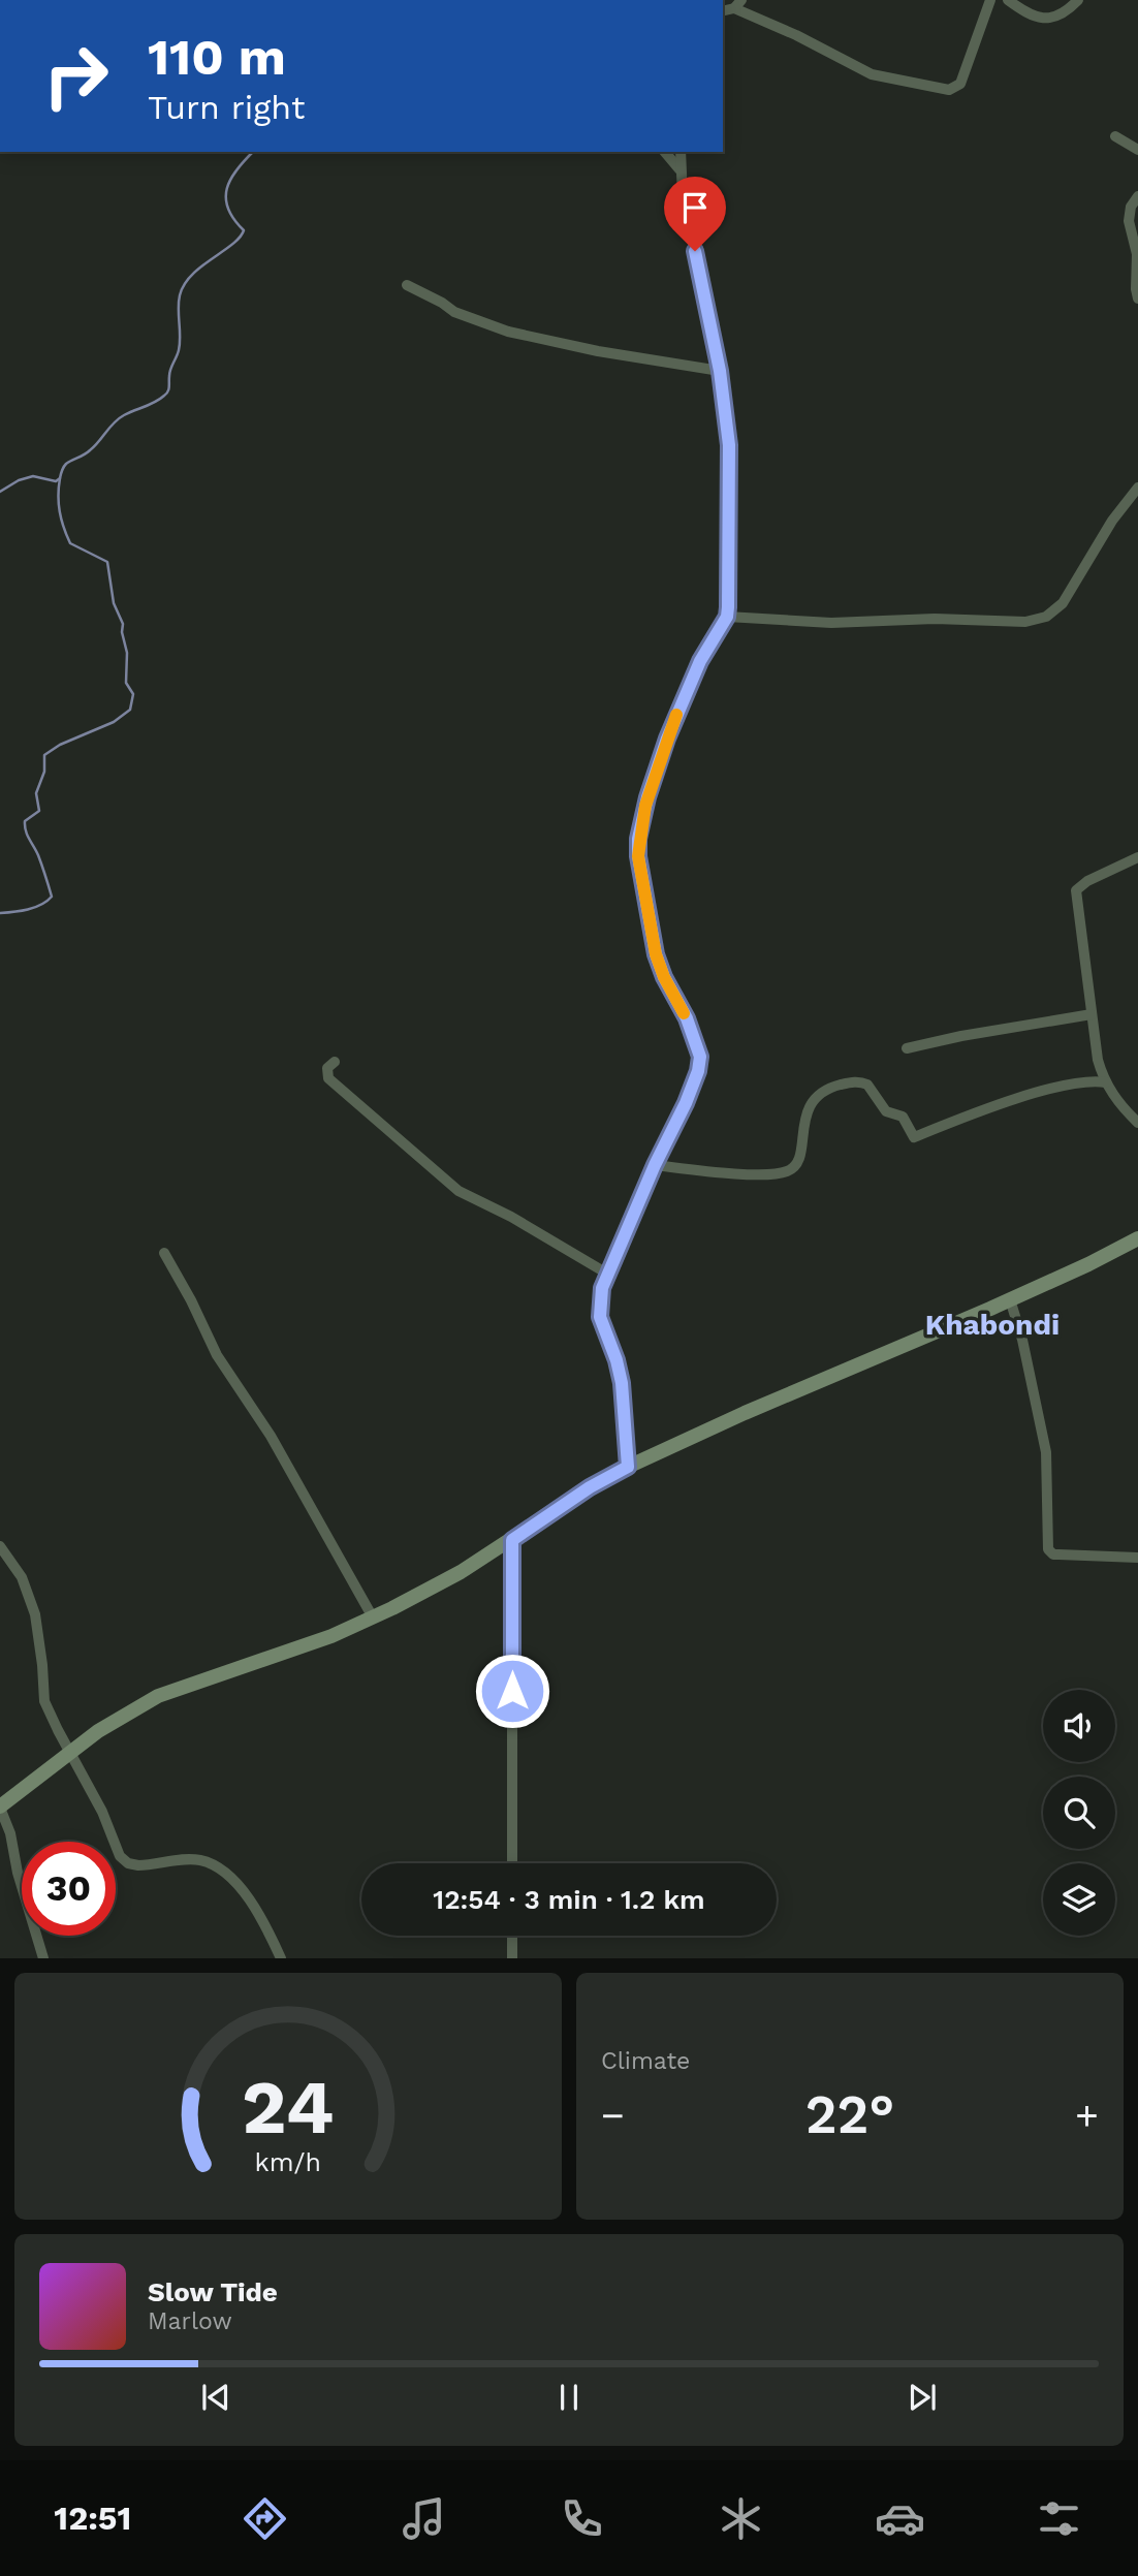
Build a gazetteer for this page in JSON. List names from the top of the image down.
{
  "districts": ["Khabondi"],
  "page": {
    "turn": ["110 m", "Turn right"],
    "limit": "30",
    "trip": "12:54 · 3 min · 1.2 km",
    "tile": "Climate",
    "heat": ["−", "22°", "+"],
    "song": ["Slow Tide", "Marlow"],
    "tabs": "12:51",
    "gauge": ["24", "km/h"]
  }
}
